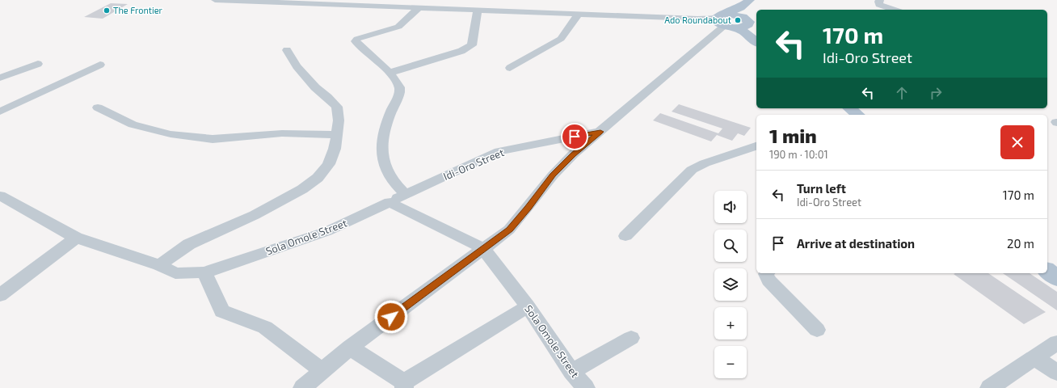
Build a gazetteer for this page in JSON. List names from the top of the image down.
{
  "streets": {
    "street": ["Idi-Oro Street", "Sola Omole Street"]
  },
  "crossings": [
    ["Idi-Oro Street", "Sola Omole Street"]
  ],
  "places": ["The Frontier", "Ado Roundabout"],
  "page": {
    "turn": ["170 m", "Idi-Oro Street"],
    "heading": ["1 min", "190 m · 10:01"],
    "list": [
      {
        "name": "Turn left",
        "note": "Idi-Oro Street",
        "value": "170 m"
      },
      {
        "name": "Arrive at destination",
        "value": "20 m"
      }
    ],
    "map_buttons": ["+", "−"]
  }
}
